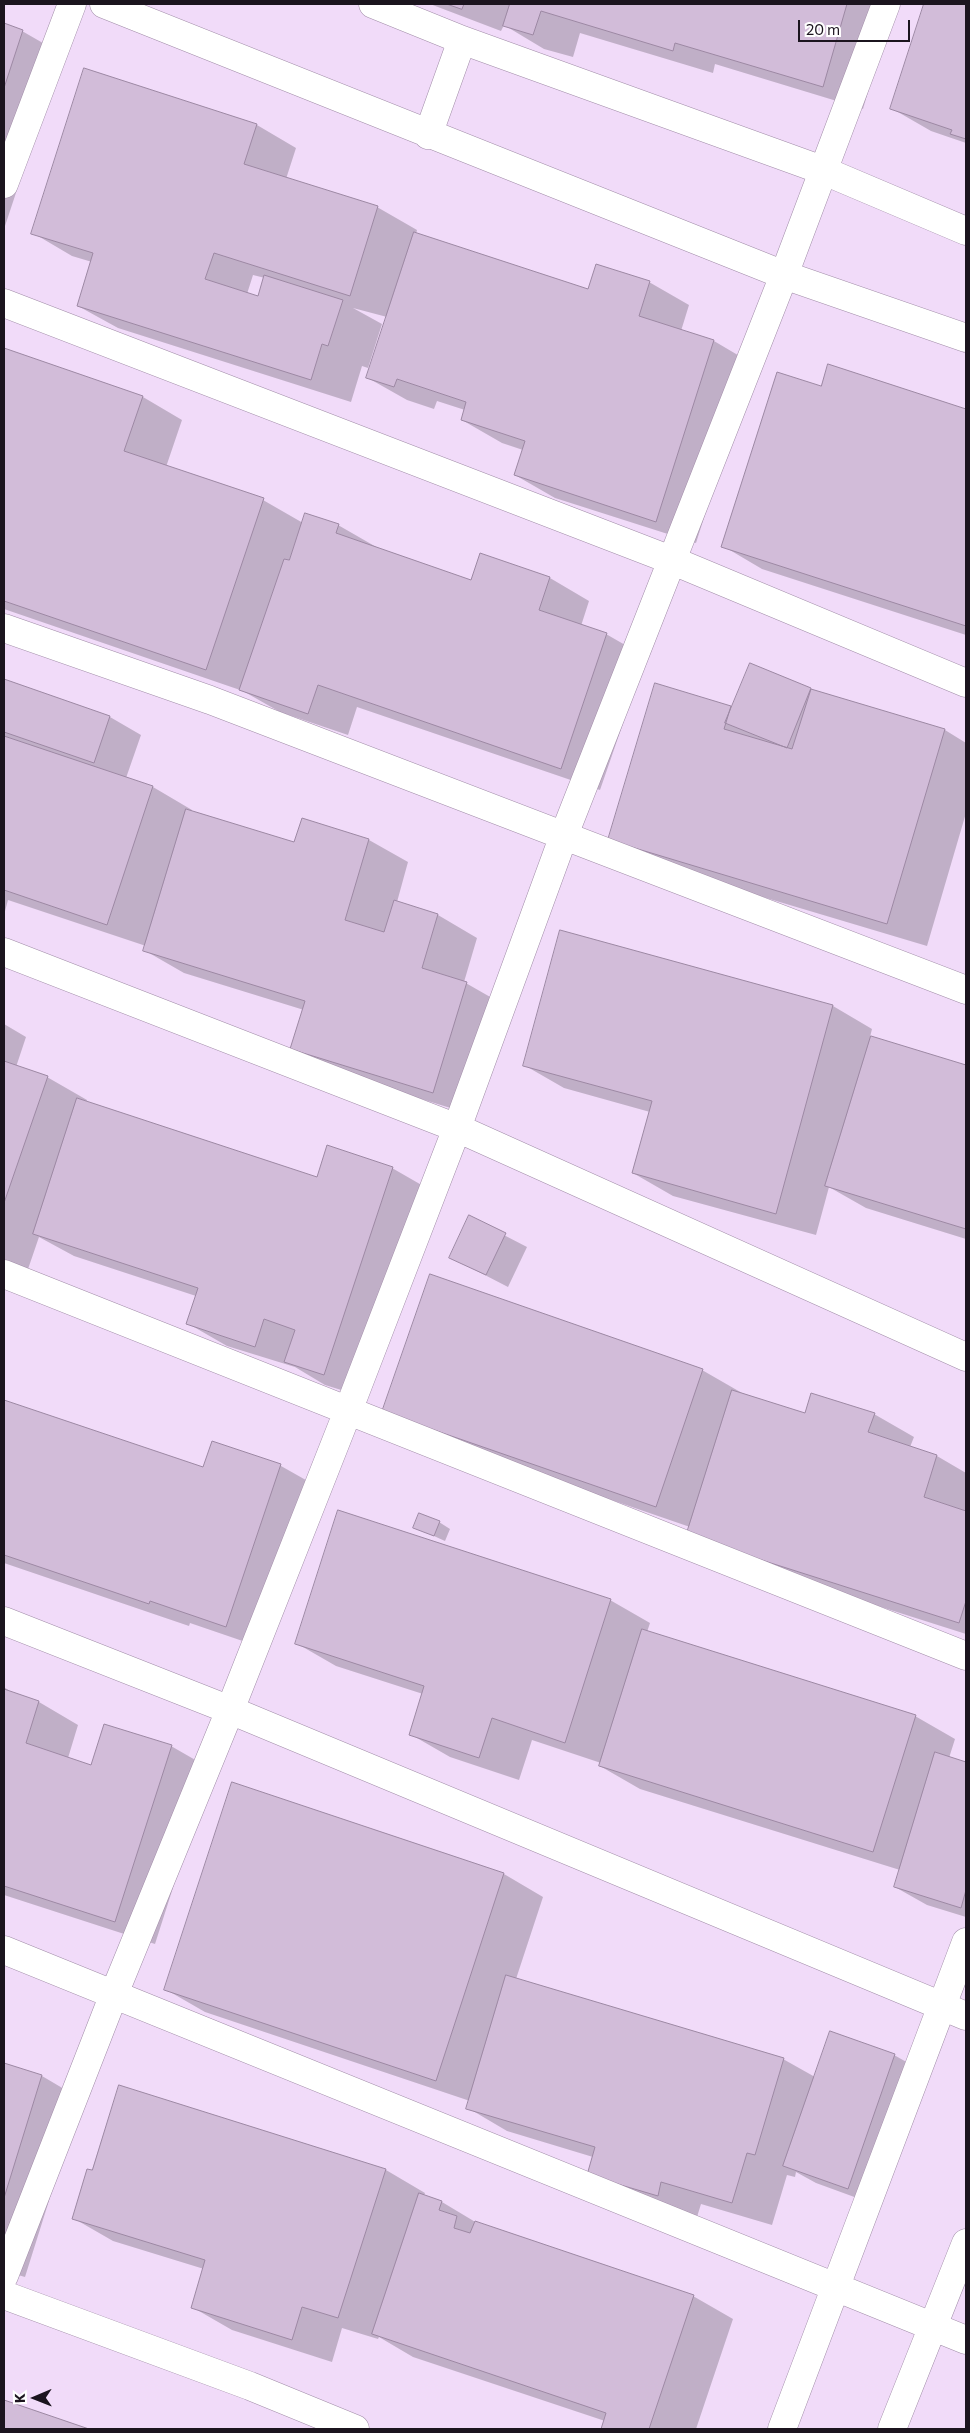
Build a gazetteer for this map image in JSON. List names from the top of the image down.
{
  "scale_bar": "20 m",
  "north": "left"
}
